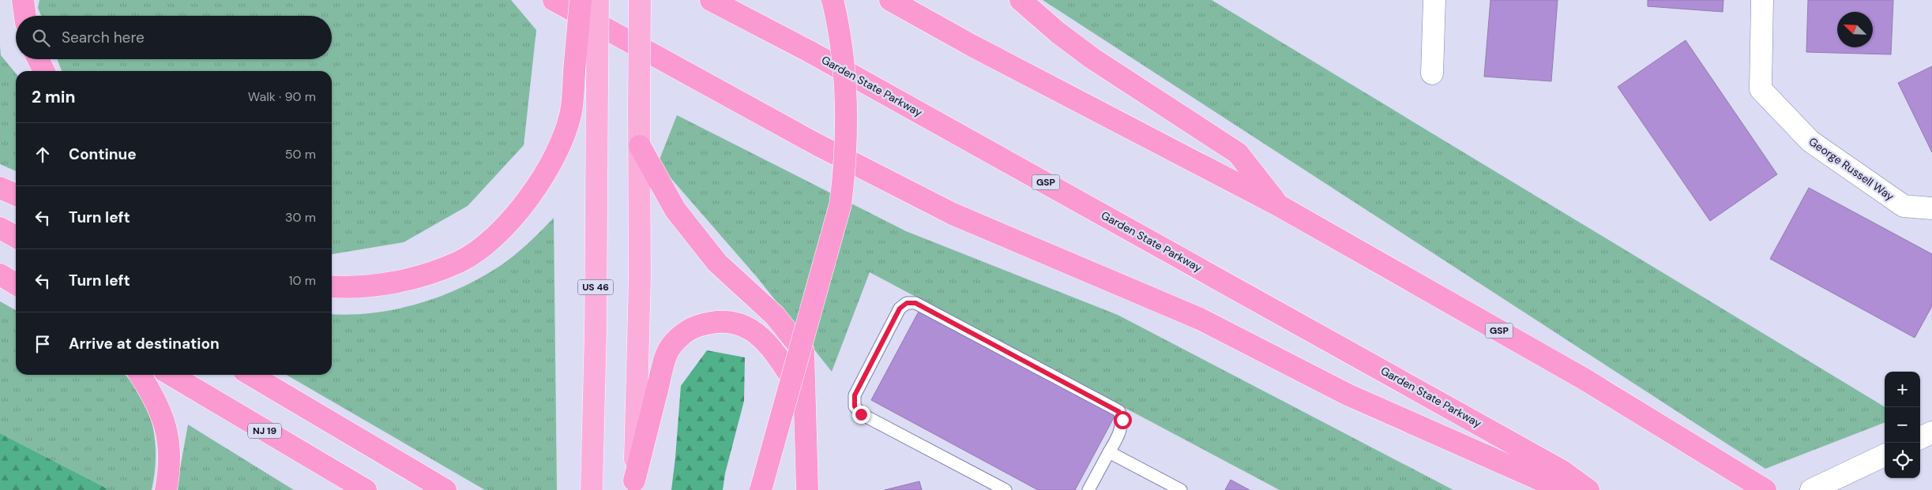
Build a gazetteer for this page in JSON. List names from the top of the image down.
{
  "streets": {
    "highway": [
      "Garden State Parkway",
      "GSP",
      "US 46",
      "NJ 19"
    ],
    "street": ["George Russell Way"]
  },
  "north": "top left",
  "page": {
    "search": "Search here",
    "heading": ["2 min", "Walk · 90 m"],
    "list": [
      ["Continue", "50 m"],
      ["Turn left", "30 m"],
      ["Turn left", "10 m"],
      "Arrive at destination"
    ],
    "map_buttons": ["+", "−"]
  }
}
